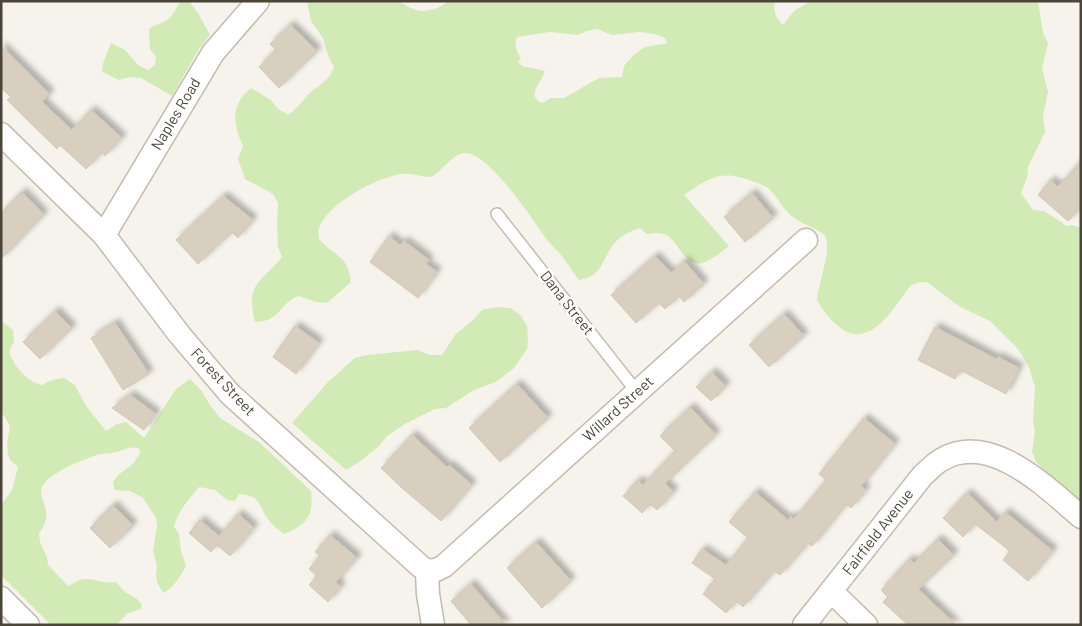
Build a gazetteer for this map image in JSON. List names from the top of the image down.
{
  "streets": {
    "street": [
      "Naples Road",
      "Forest Street",
      "Willard Street",
      "Fairfield Avenue"
    ],
    "lane": ["Dana Street"]
  },
  "crossings": [
    ["Naples Road", "Forest Street"],
    ["Dana Street", "Willard Street"],
    ["Forest Street", "Willard Street"]
  ]
}
